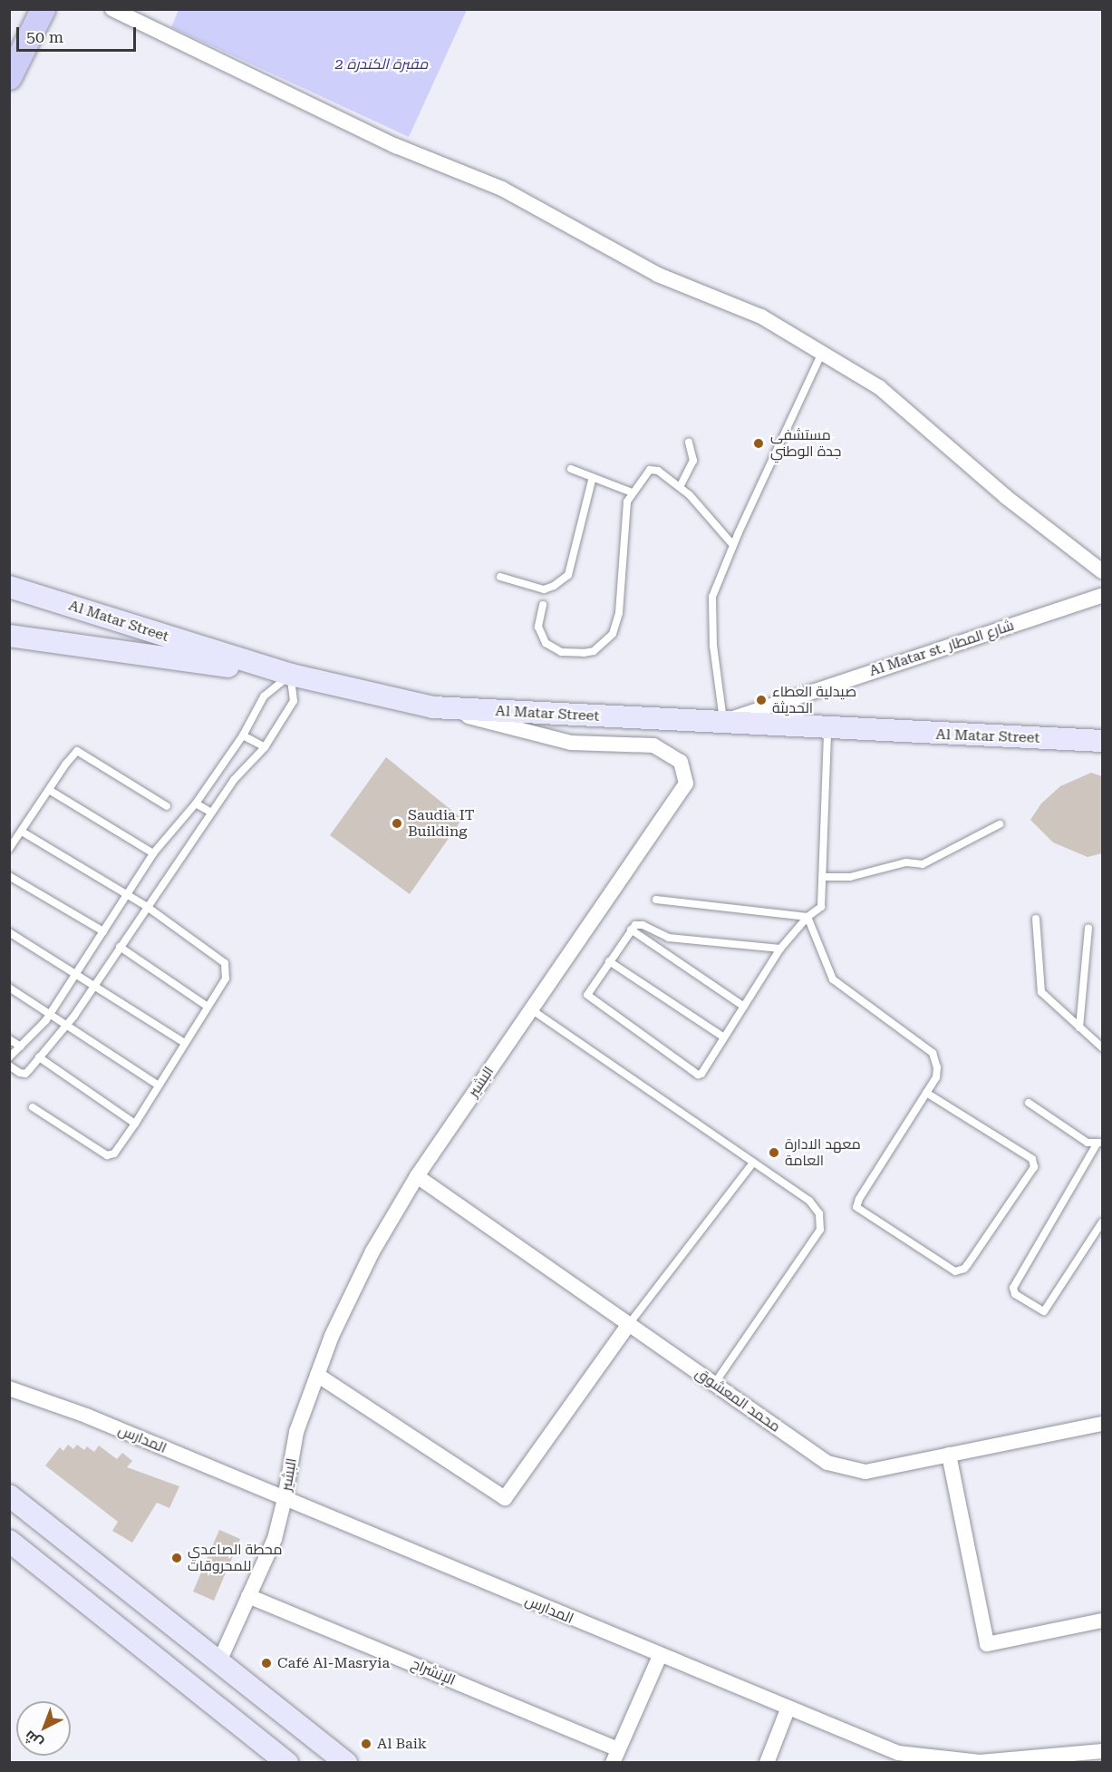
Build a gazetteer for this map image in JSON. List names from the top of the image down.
{
  "streets": {
    "main road": ["Al Matar Street"],
    "street": [
      "Al Matar st. شارع المطار",
      "البشير",
      "محمد المعشوق",
      "المدارس",
      "الإنشراح"
    ]
  },
  "crossings": [
    ["Al Matar Street", "Al Matar st. شارع المطار"],
    ["Al Matar Street", "البشير"],
    ["البشير", "محمد المعشوق"],
    ["البشير", "المدارس"],
    ["البشير", "الإنشراح"]
  ],
  "parks": ["مقبرة الكندرة 2"],
  "places": [
    "مستشفى جدة الوطني",
    "صيدلية العطاء الحديثة",
    "Saudia IT Building",
    "معهد الادارة العامة",
    "محطة الصاعدي للمحروقات",
    "Café Al-Masryia",
    "Al Baik"
  ],
  "scale_bar": "50 m",
  "north": "bottom left"
}
